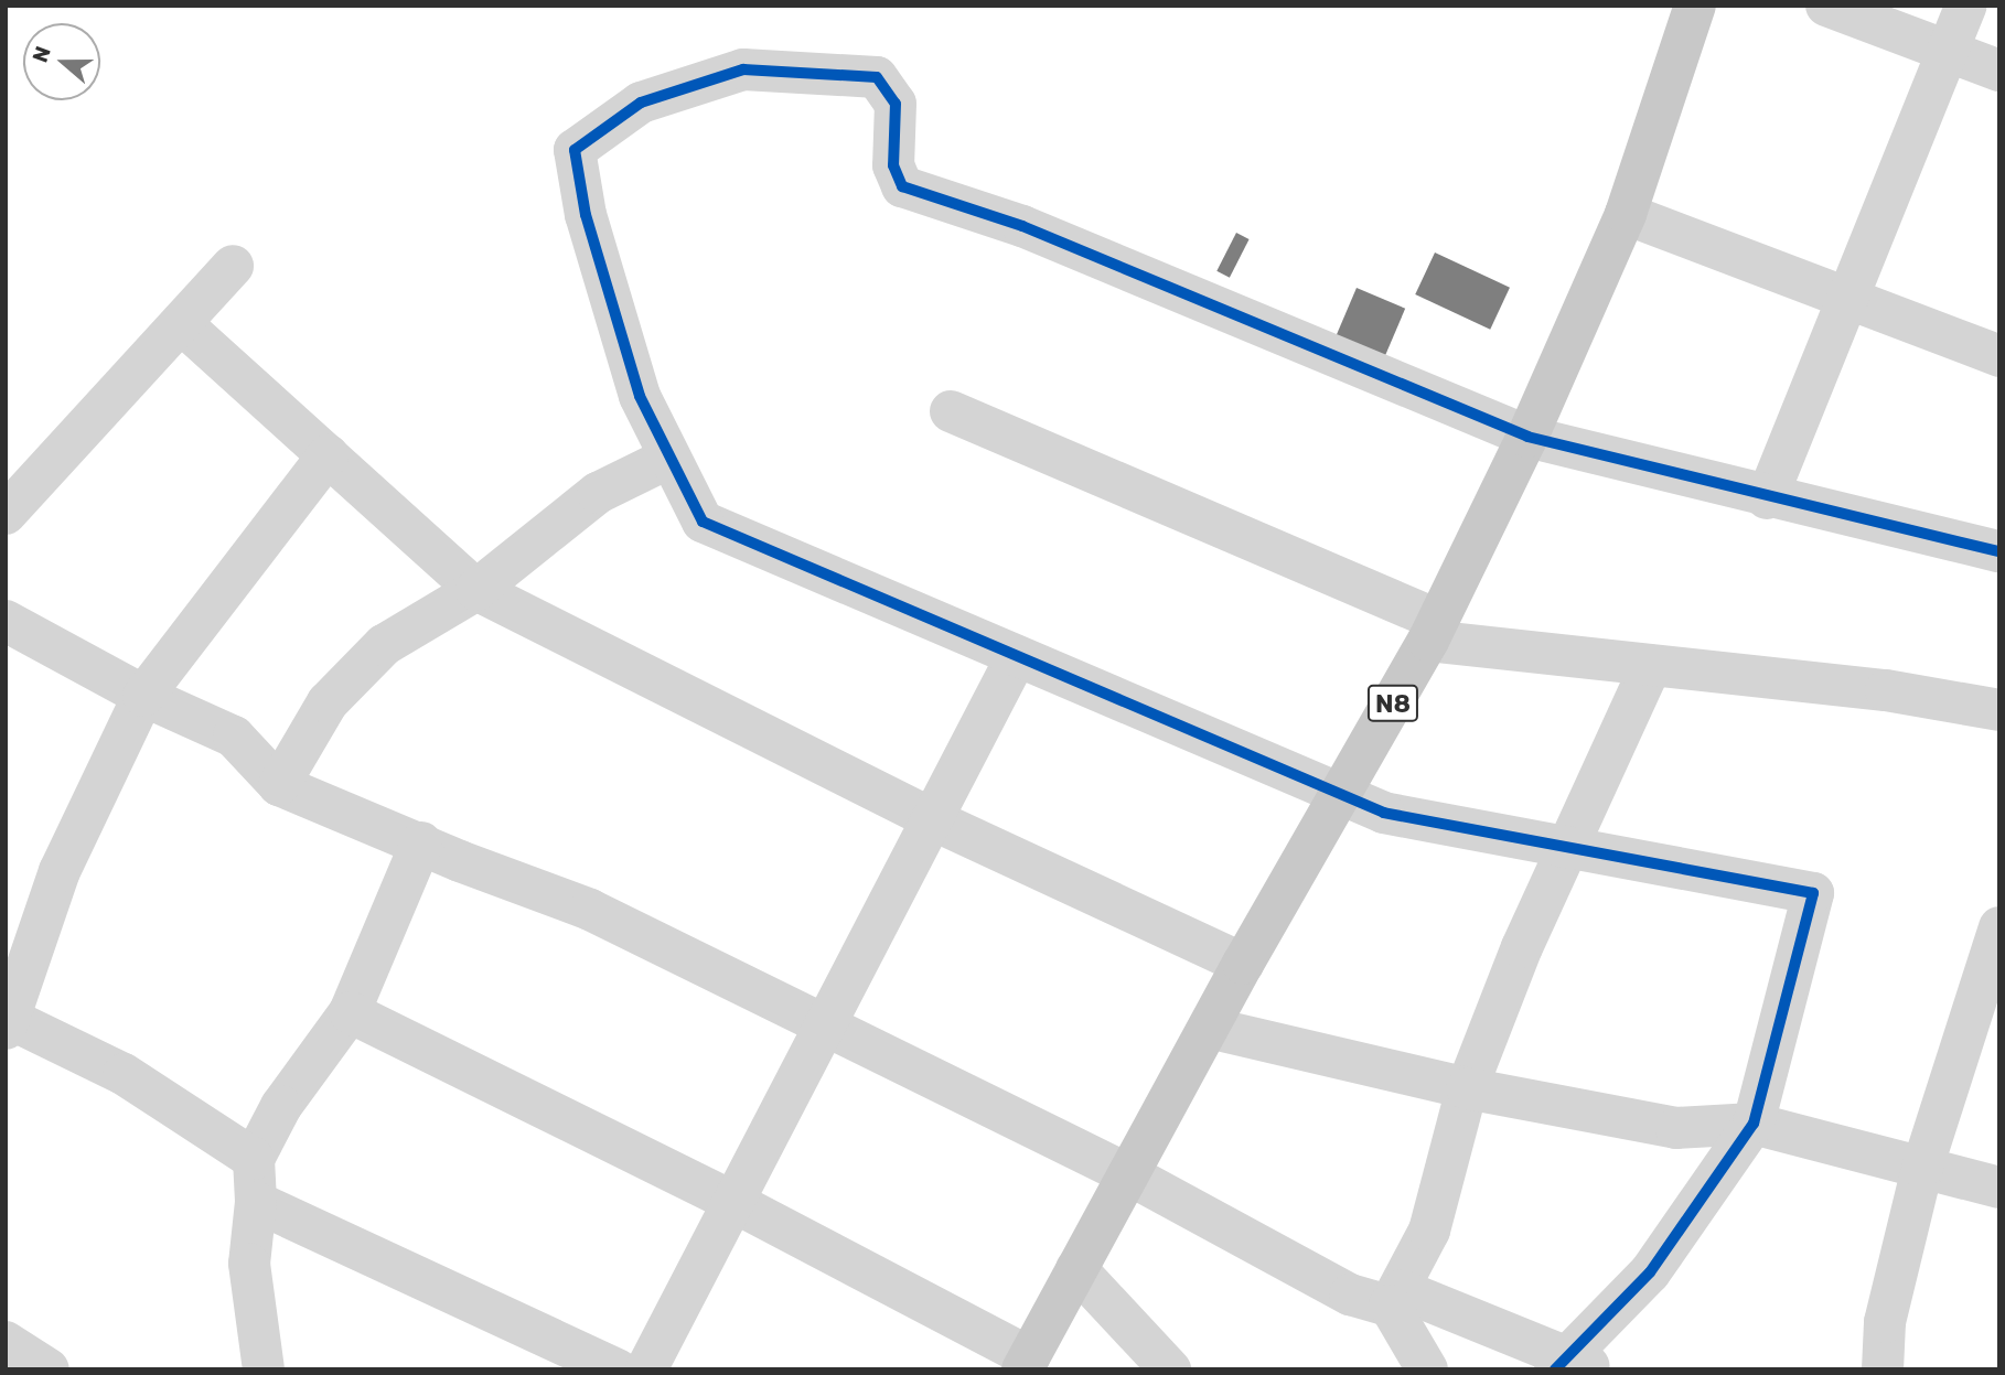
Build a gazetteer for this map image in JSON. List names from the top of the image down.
{
  "streets": {
    "main road": ["N8"]
  },
  "north": "left"
}
